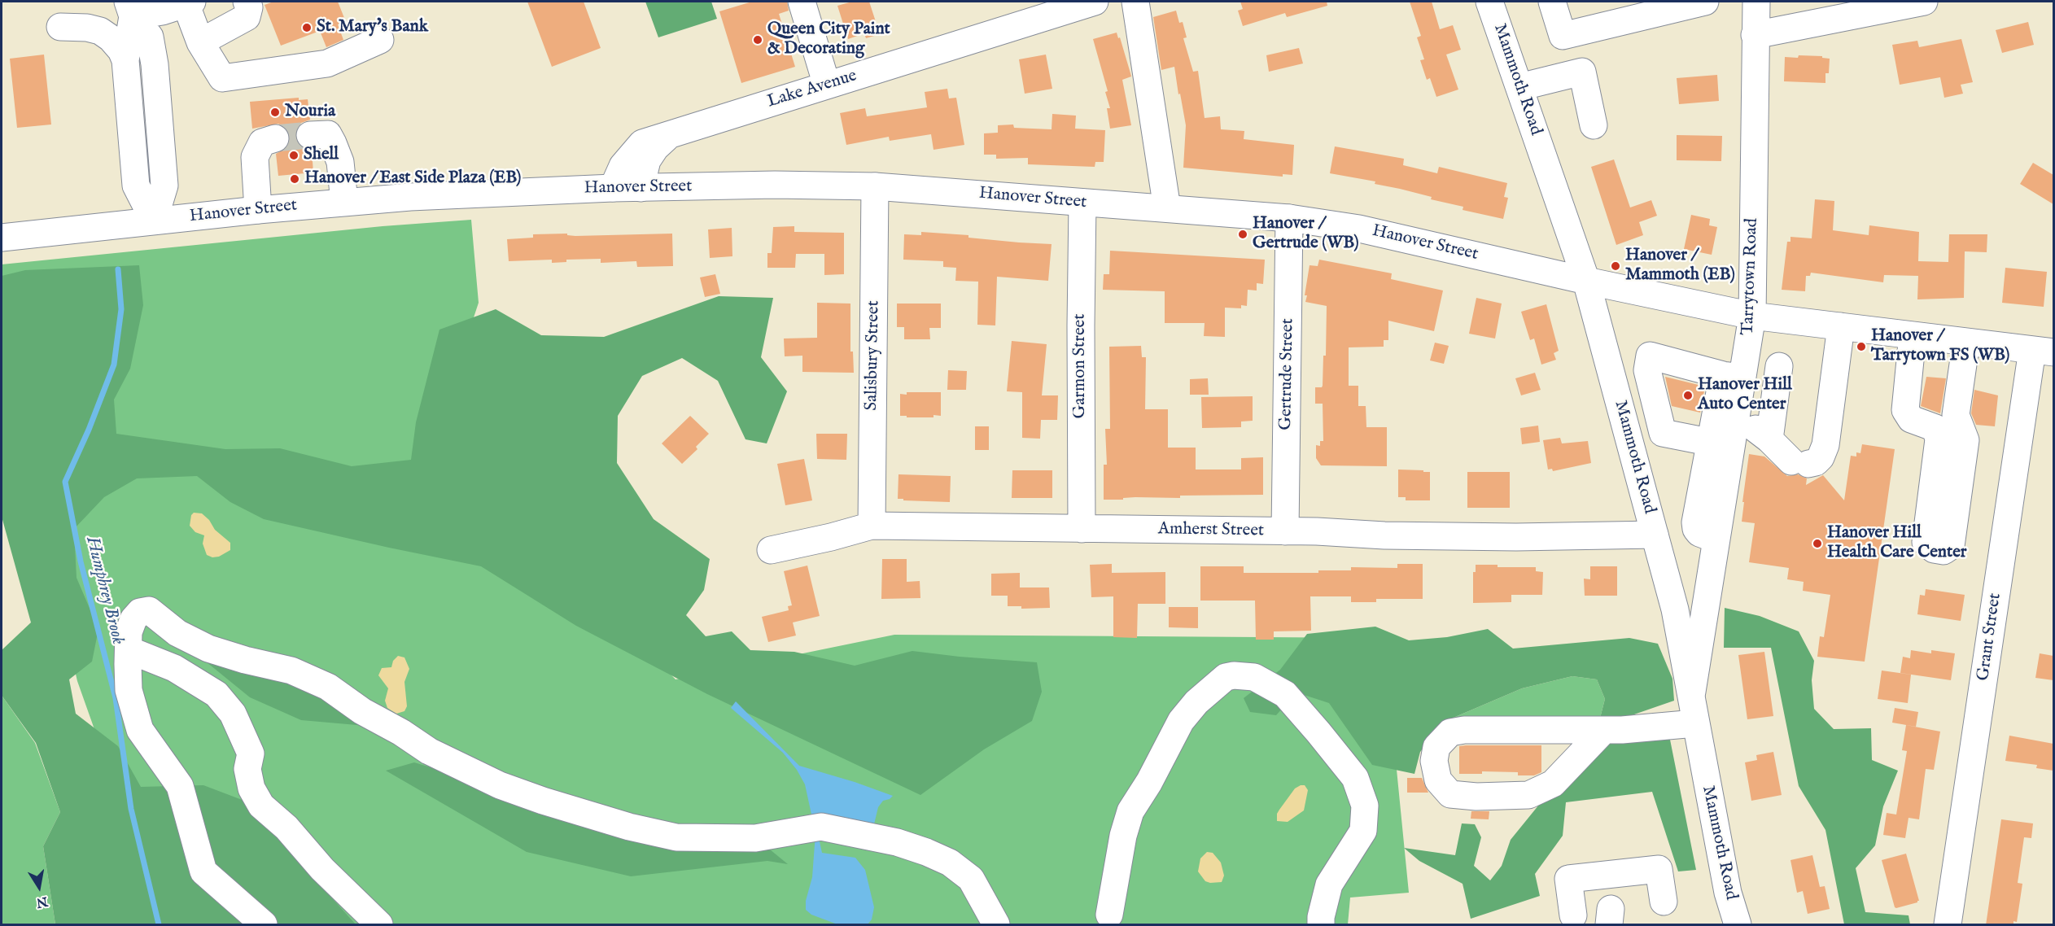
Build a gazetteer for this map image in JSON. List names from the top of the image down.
{
  "streets": {
    "street": [
      "Mammoth Road",
      "Lake Avenue",
      "Hanover Street",
      "Tarrytown Road",
      "Salisbury Street",
      "Garmon Street",
      "Gertrude Street",
      "Amherst Street",
      "Grant Street"
    ]
  },
  "crossings": [
    ["Mammoth Road", "Hanover Street"],
    ["Mammoth Road", "Tarrytown Road"],
    ["Mammoth Road", "Amherst Street"],
    ["Lake Avenue", "Hanover Street"],
    ["Hanover Street", "Tarrytown Road"],
    ["Hanover Street", "Salisbury Street"],
    ["Hanover Street", "Garmon Street"],
    ["Hanover Street", "Gertrude Street"],
    ["Hanover Street", "Grant Street"],
    ["Salisbury Street", "Amherst Street"],
    ["Garmon Street", "Amherst Street"],
    ["Gertrude Street", "Amherst Street"]
  ],
  "water": ["Humphrey Brook"],
  "places": [
    "St. Mary's Bank",
    "Queen City Paint & Decorating",
    "Nouria",
    "Shell",
    "Hanover / East Side Plaza (EB)",
    "Hanover / Gertrude (WB)",
    "Hanover / Mammoth (EB)",
    "Hanover / Tarrytown FS (WB)",
    "Hanover Hill Auto Center",
    "Hanover Hill Health Care Center"
  ],
  "north": "bottom"
}
